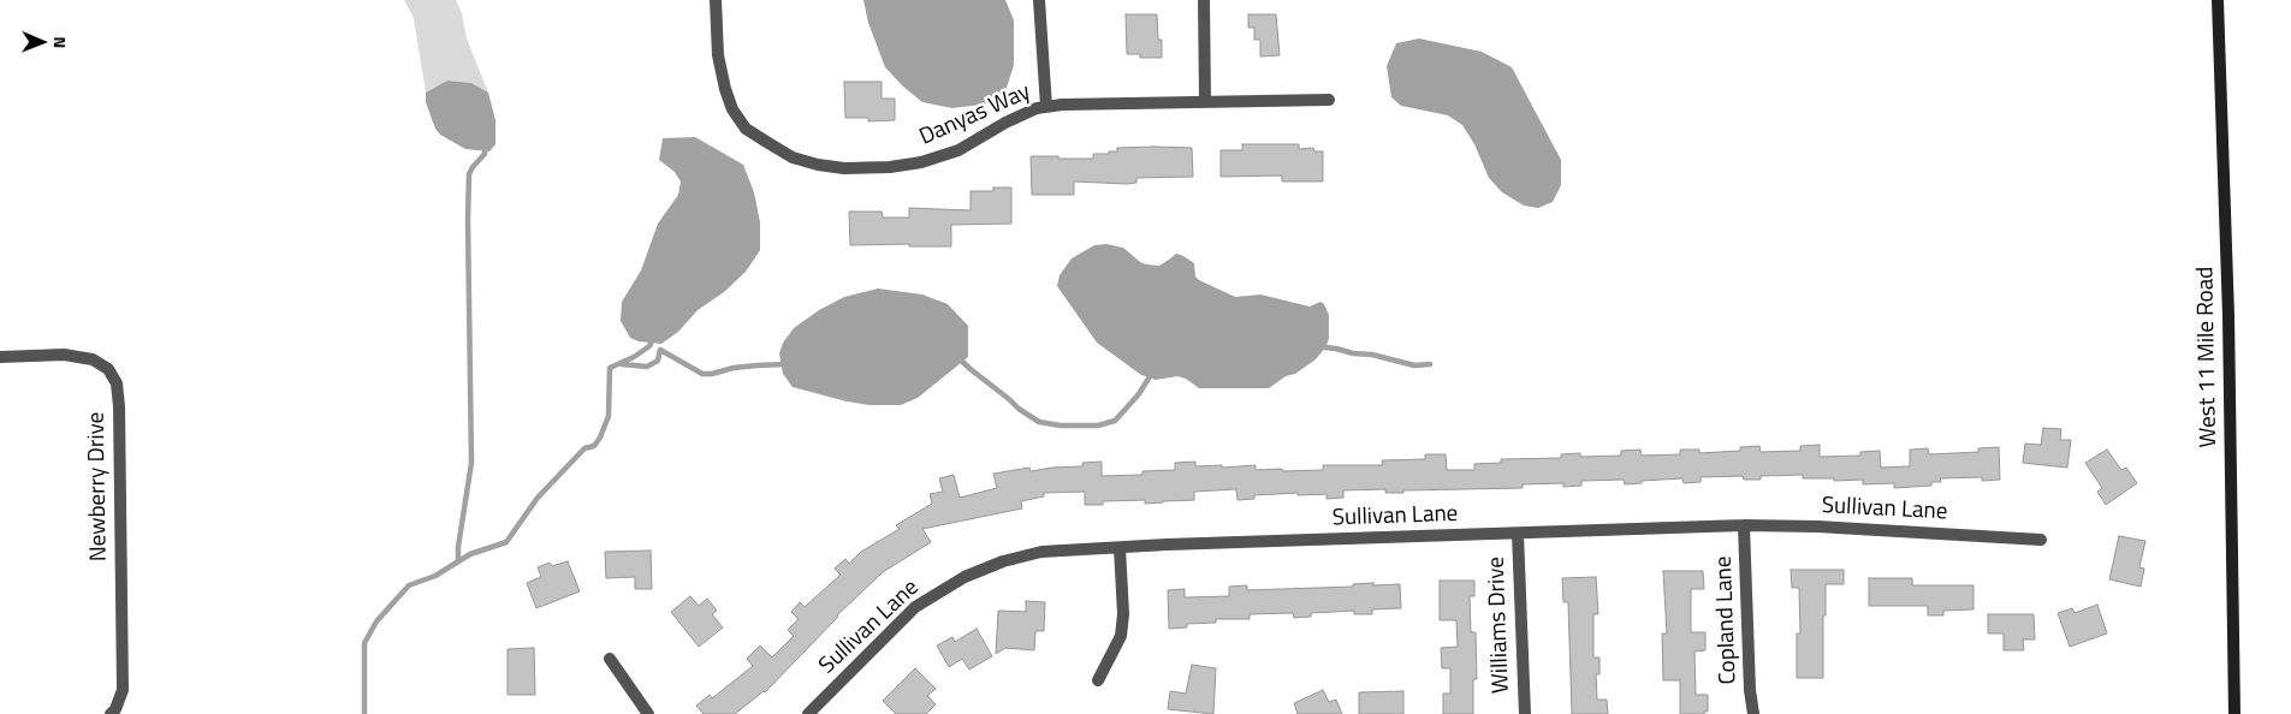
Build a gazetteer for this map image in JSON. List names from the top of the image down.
{
  "streets": {
    "street": [
      "Danyas Way",
      "West 11 Mile Road",
      "Newberry Drive",
      "Sullivan Lane",
      "Copland Lane",
      "Williams Drive"
    ]
  },
  "crossings": [
    ["Sullivan Lane", "Copland Lane"],
    ["Sullivan Lane", "Williams Drive"]
  ],
  "north": "right"
}
